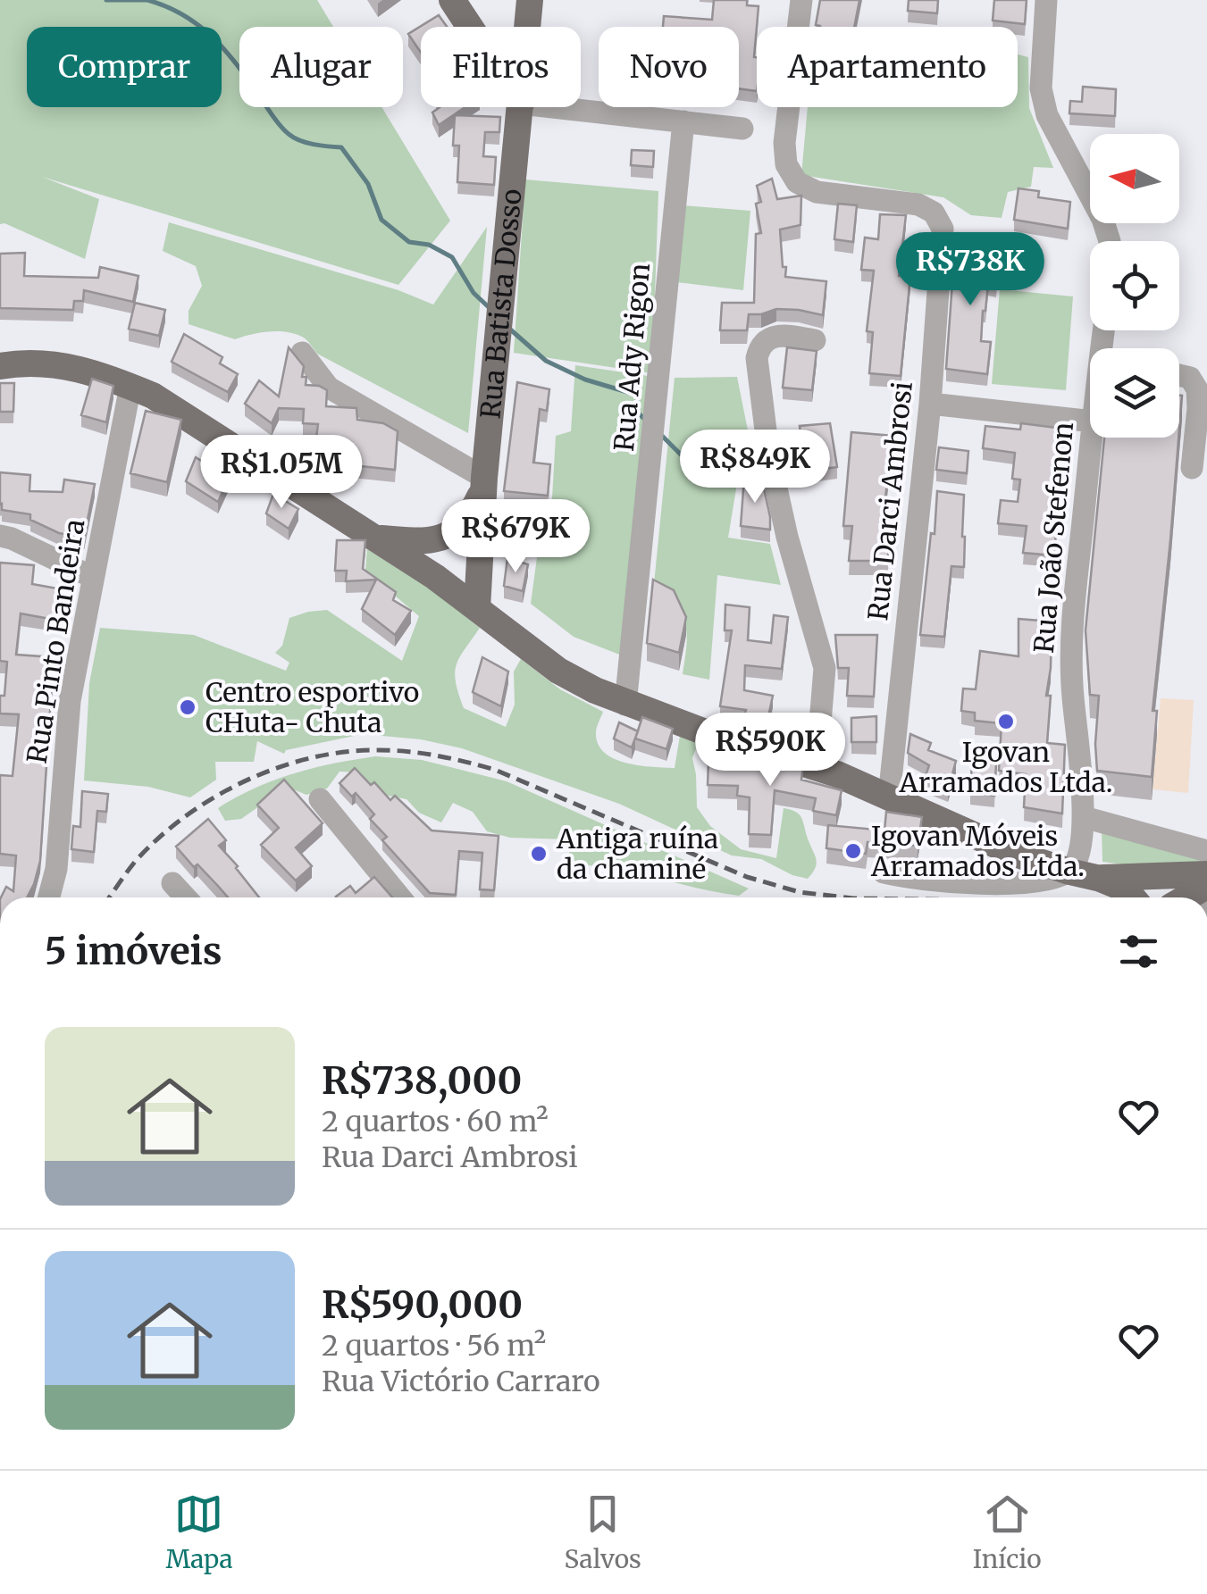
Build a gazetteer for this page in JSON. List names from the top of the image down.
{
  "streets": {
    "main road": ["Rua Batista Dosso"],
    "street": [
      "Rua Ady Rigon",
      "Rua Darci Ambrosi",
      "Rua João Stefenon",
      "Rua Pinto Bandeira"
    ]
  },
  "places": [
    "Centro esportivo CHuta- Chuta",
    "Igovan Arramados Ltda.",
    "Igovan Móveis Arramados Ltda.",
    "Antiga ruína da chaminé"
  ],
  "north": "left",
  "page": {
    "chip": [
      "Comprar",
      "Alugar",
      "Filtros",
      "Novo",
      "Apartamento"
    ],
    "price": [
      "R$738K",
      "R$849K",
      "R$1.05M",
      "R$679K",
      "R$590K"
    ],
    "heading": "5 imóveis",
    "list": [
      {
        "name": "R$738,000",
        "note": "2 quartos · 60 m² · Rua Darci Ambrosi"
      },
      {
        "name": "R$590,000",
        "note": "2 quartos · 56 m² · Rua Victório Carraro"
      }
    ],
    "tabs": ["Mapa", "Salvos", "Início"]
  }
}
